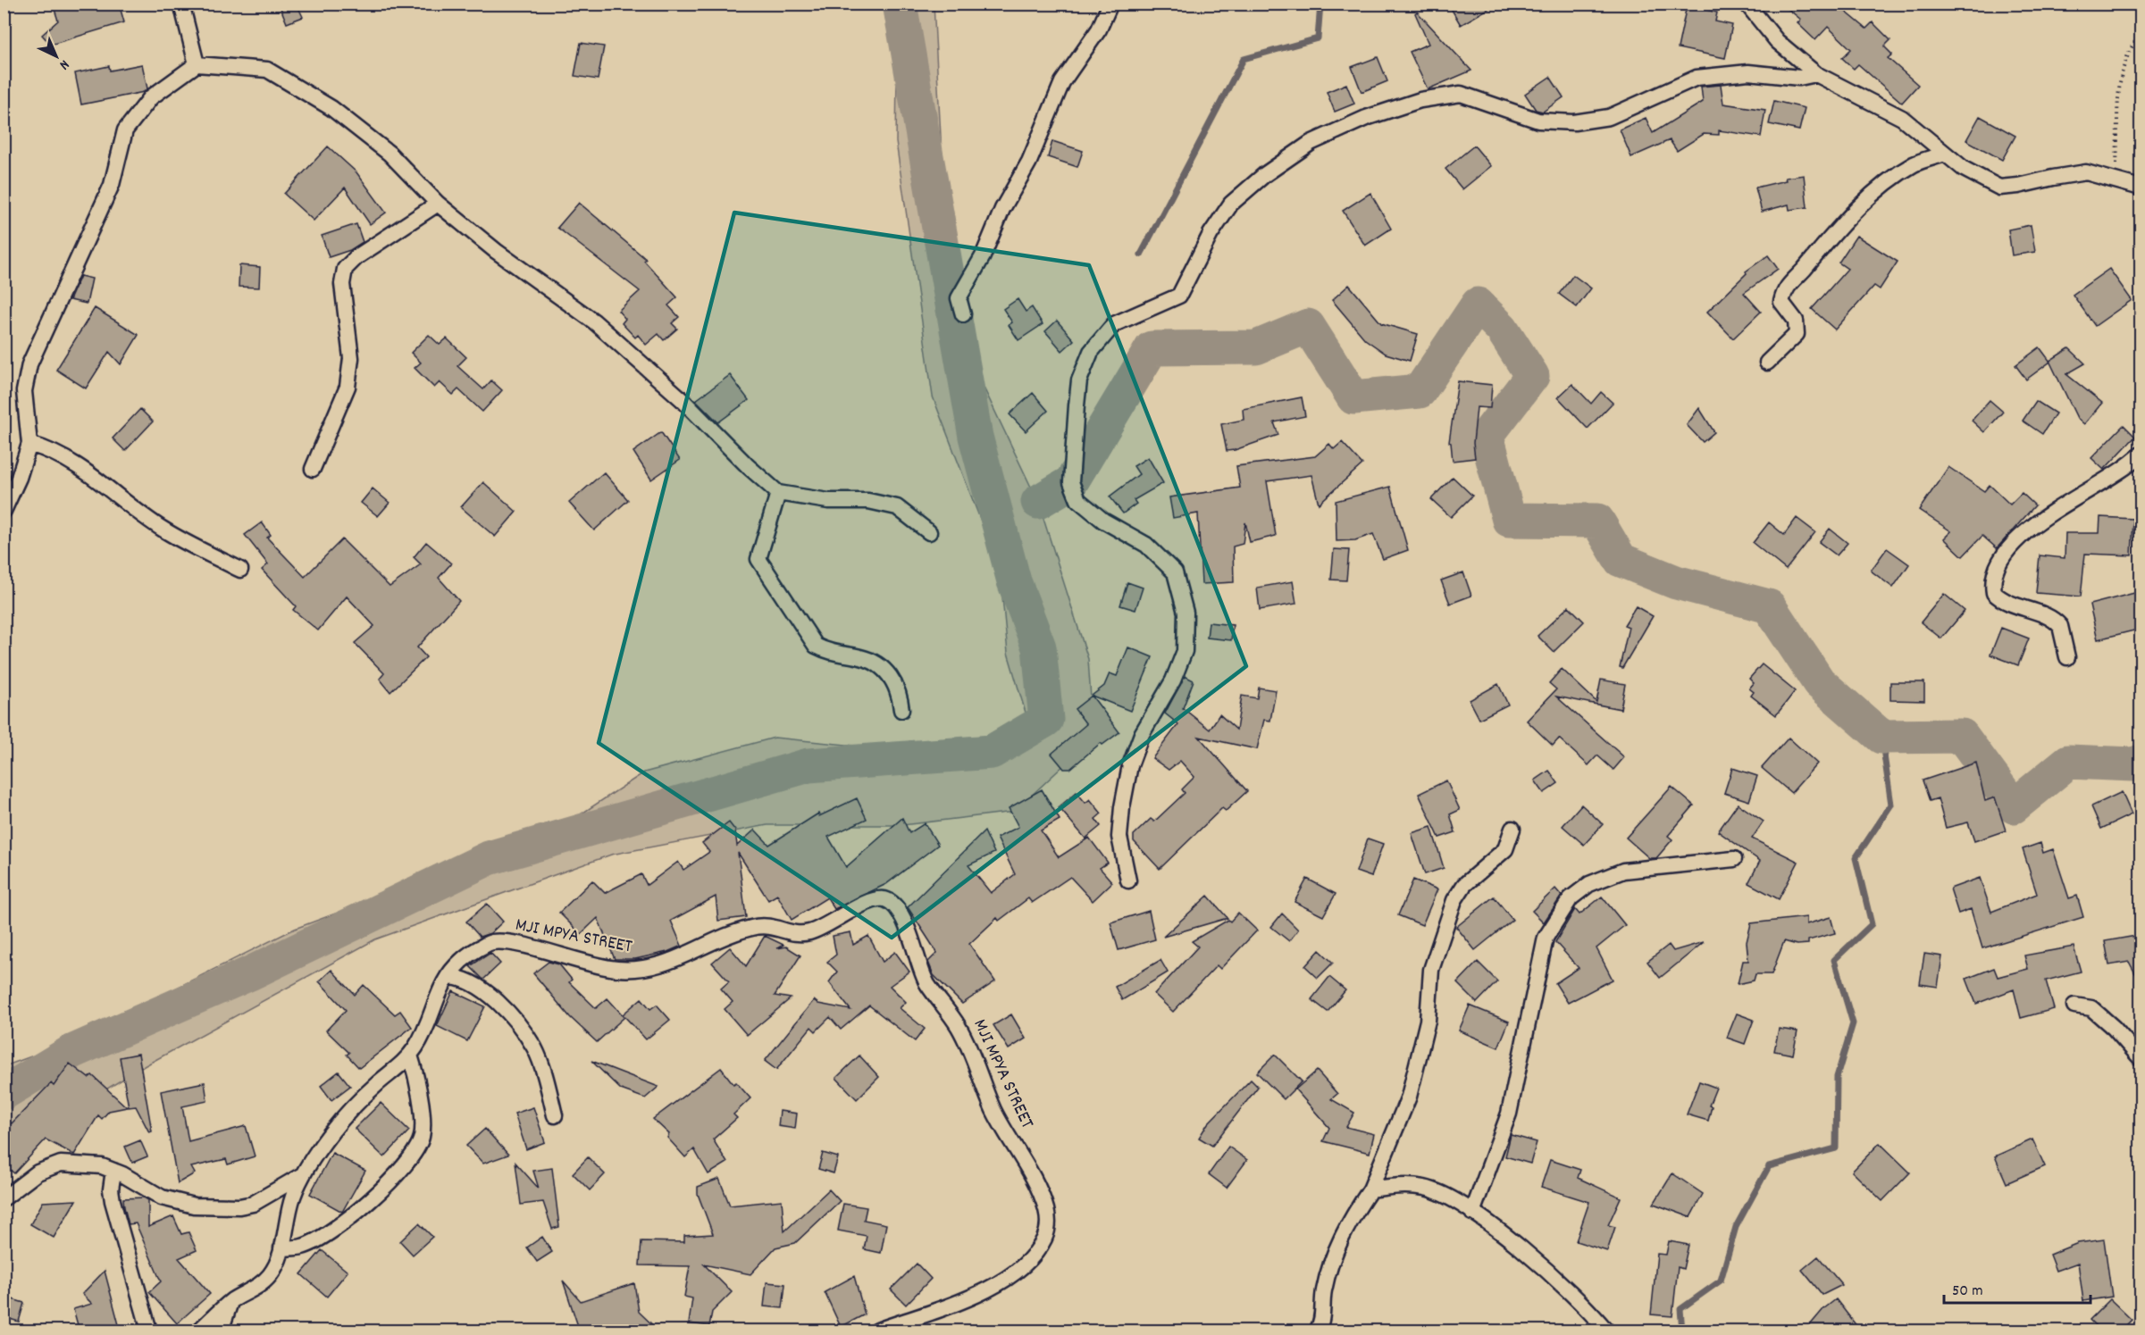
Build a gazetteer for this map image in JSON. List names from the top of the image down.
{
  "streets": {
    "street": ["MJI MPYA STREET"]
  },
  "scale_bar": "50 m",
  "north": "bottom right"
}
